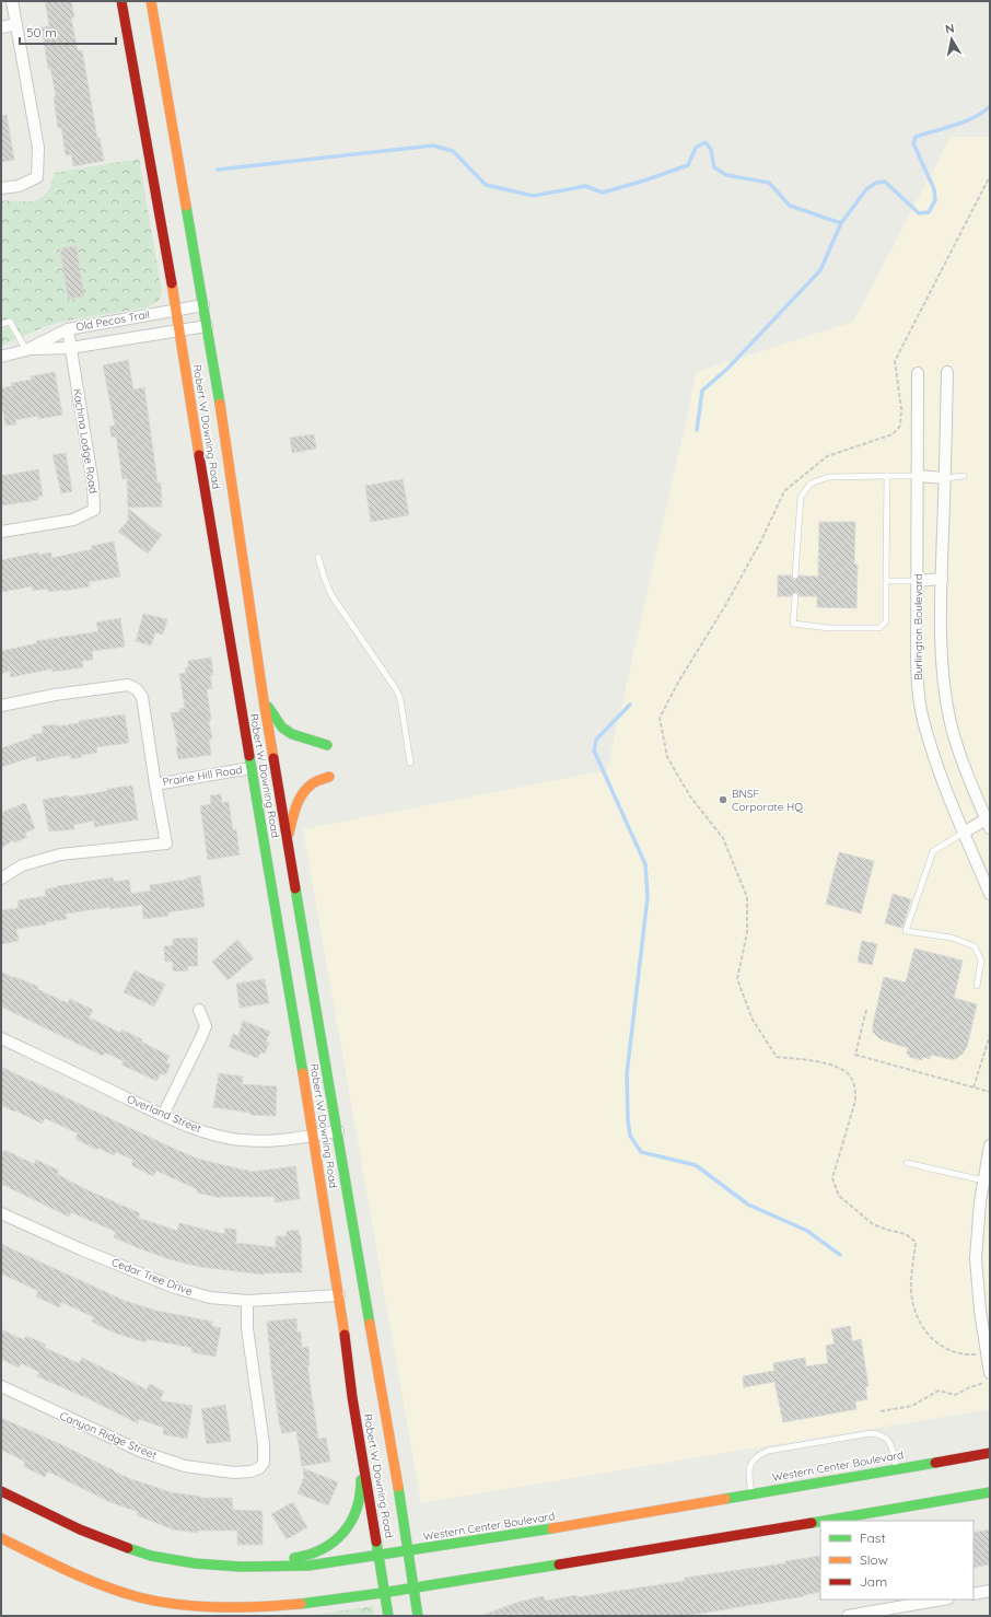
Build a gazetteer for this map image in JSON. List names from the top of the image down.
{
  "streets": {
    "main road": ["Robert W Downing Road", "Western Center Boulevard"],
    "street": [
      "Old Pecos Trail",
      "Kachina Lodge Road",
      "Burlington Boulevard",
      "Prairie Hill Road",
      "Overland Street",
      "Cedar Tree Drive",
      "Canyon Ridge Street"
    ]
  },
  "crossings": [
    ["Old Pecos Trail", "Robert W Downing Road"],
    ["Old Pecos Trail", "Kachina Lodge Road"],
    ["Robert W Downing Road", "Prairie Hill Road"],
    ["Robert W Downing Road", "Overland Street"],
    ["Robert W Downing Road", "Cedar Tree Drive"],
    ["Robert W Downing Road", "Western Center Boulevard"],
    ["Cedar Tree Drive", "Canyon Ridge Street"]
  ],
  "places": ["BNSF Corporate HQ"],
  "legend": ["Fast", "Slow", "Jam"],
  "scale_bar": "50 m",
  "north": "top"
}
